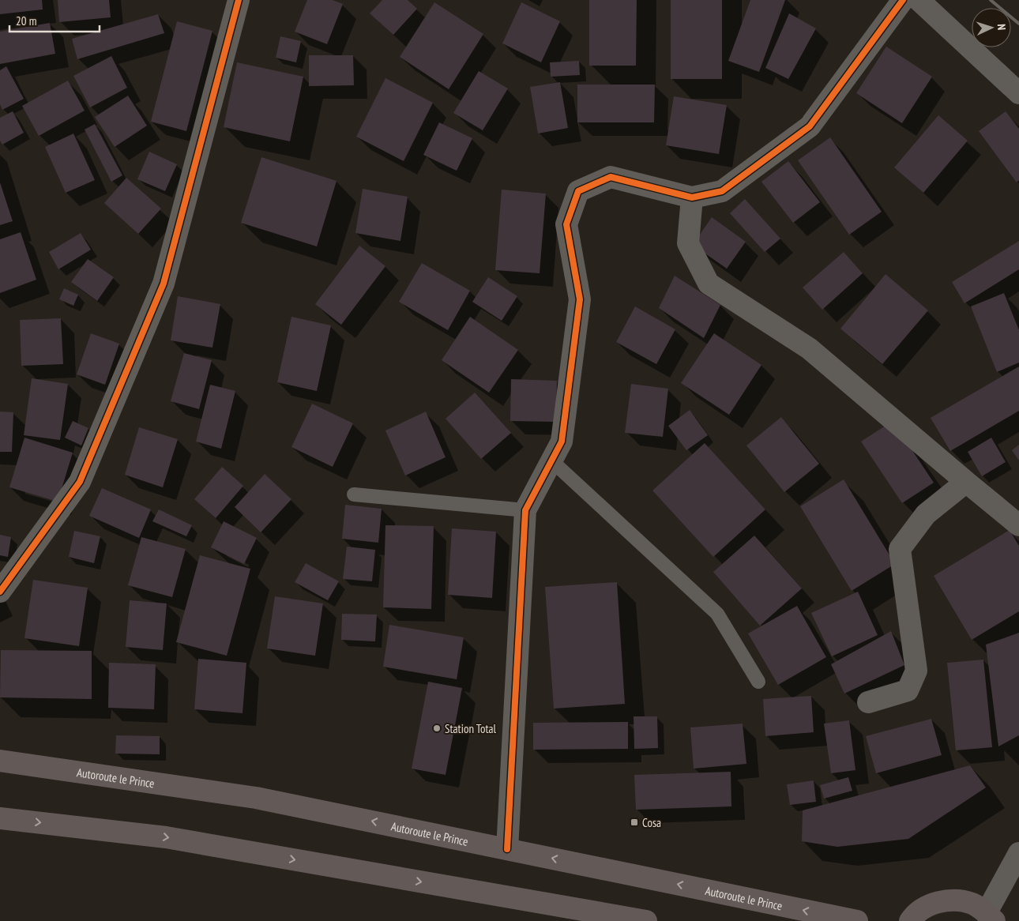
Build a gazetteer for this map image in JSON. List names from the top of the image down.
{
  "streets": {
    "main road": ["Autoroute le Prince"]
  },
  "places": {
    "other": ["Station Total"],
    "transit": ["Cosa"]
  },
  "scale_bar": "20 m",
  "north": "right"
}
